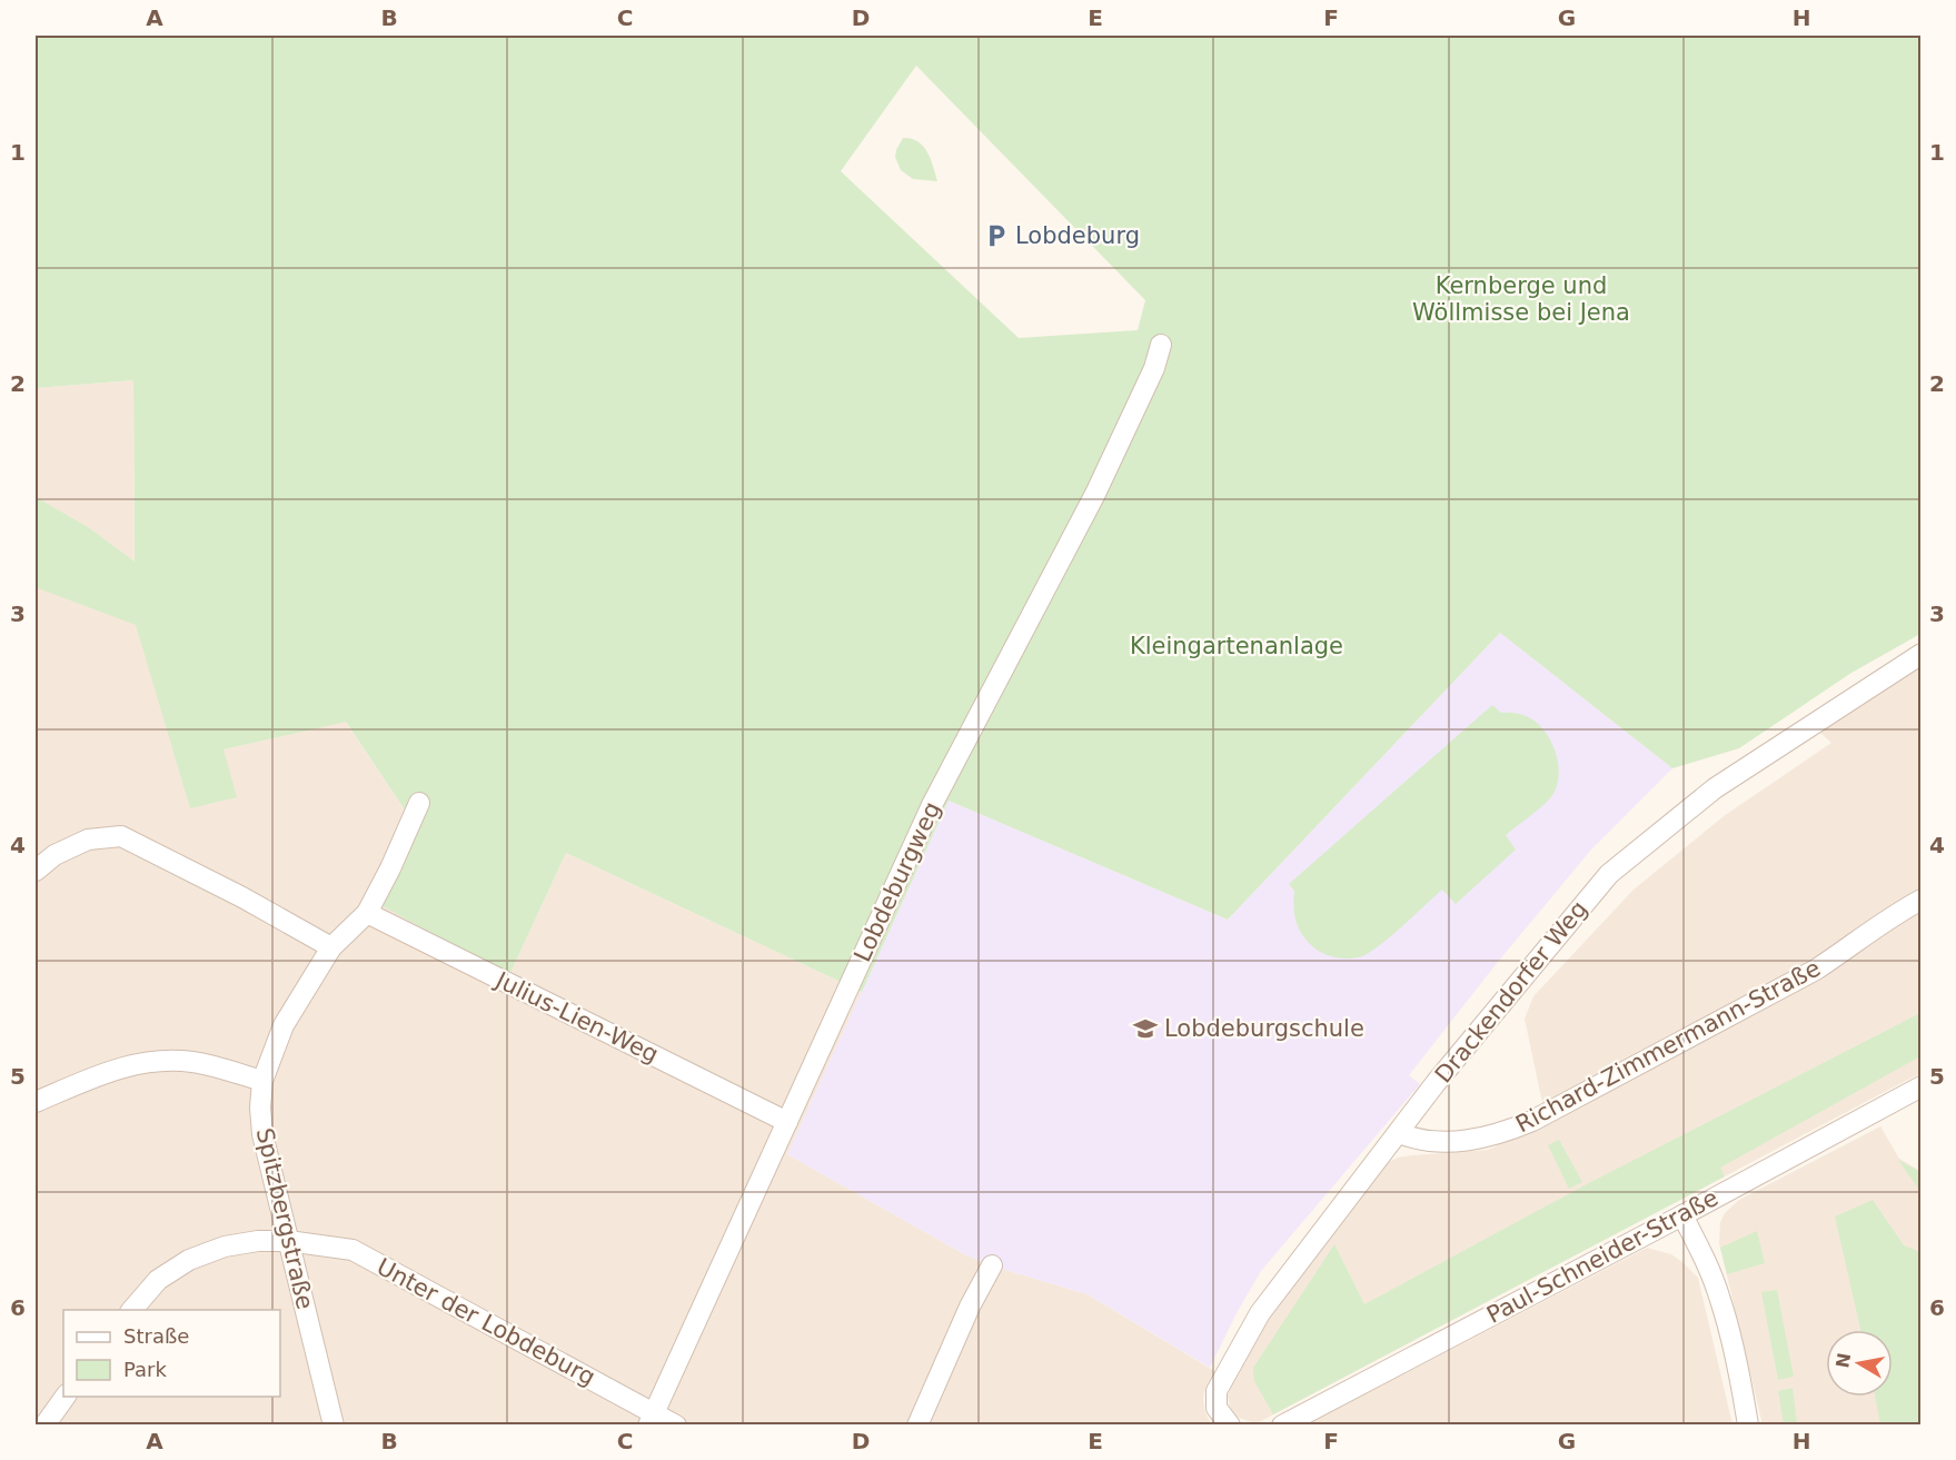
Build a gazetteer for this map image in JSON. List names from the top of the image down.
{
  "streets": {
    "street": [
      "Lobdeburgweg",
      "Drackendorfer Weg",
      "Julius-Lien-Weg",
      "Richard-Zimmermann-Straße",
      "Spitzbergstraße",
      "Paul-Schneider-Straße",
      "Unter der Lobdeburg"
    ]
  },
  "crossings": [
    ["Lobdeburgweg", "Julius-Lien-Weg"],
    ["Lobdeburgweg", "Unter der Lobdeburg"],
    ["Drackendorfer Weg", "Richard-Zimmermann-Straße"],
    ["Julius-Lien-Weg", "Spitzbergstraße"],
    ["Spitzbergstraße", "Unter der Lobdeburg"]
  ],
  "parks": ["Kernberge und Wöllmisse bei Jena", "Kleingartenanlage"],
  "places": {
    "parking": ["Lobdeburg"],
    "school or university": ["Lobdeburgschule"]
  },
  "legend": ["Straße", "Park"],
  "north": "left",
  "grid": {
    "columns": [
      "A",
      "B",
      "C",
      "D",
      "E",
      "F",
      "G",
      "H"
    ],
    "rows": [
      "1",
      "2",
      "3",
      "4",
      "5",
      "6"
    ]
  }
}
